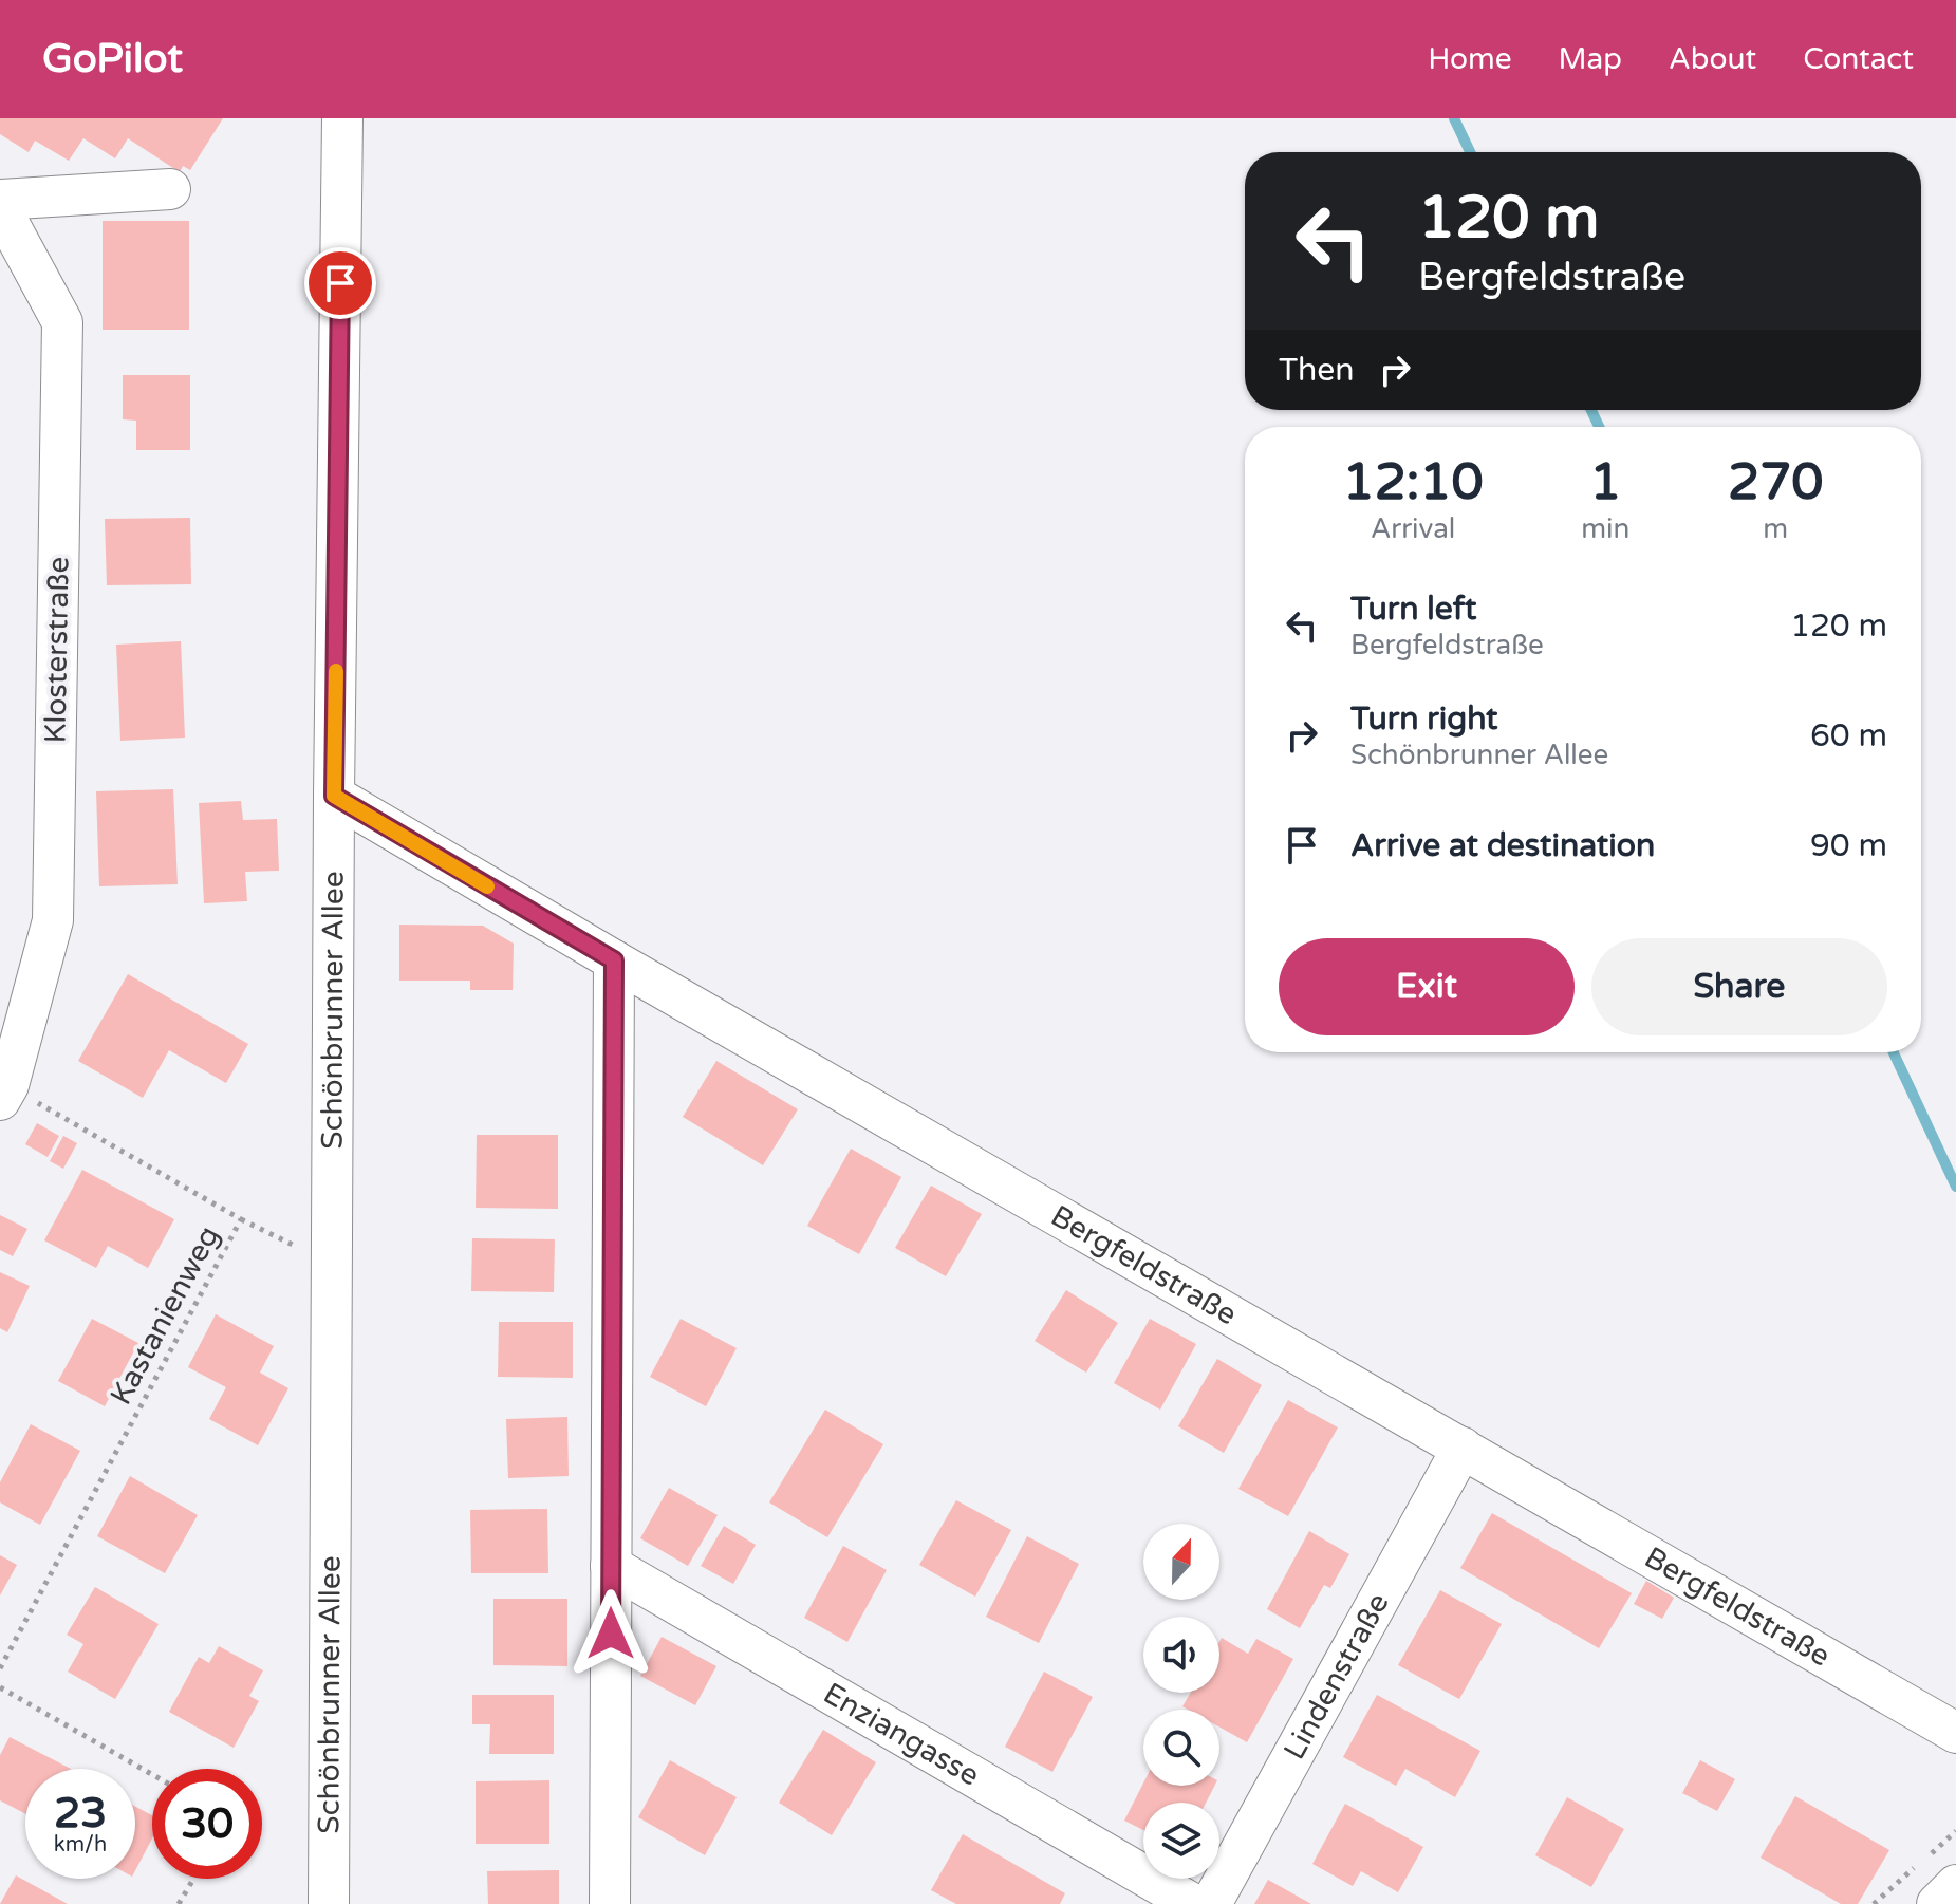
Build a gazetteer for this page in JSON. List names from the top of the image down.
{
  "streets": {
    "street": [
      "Klosterstraße",
      "Schönbrunner Allee",
      "Bergfeldstraße",
      "Lindenstraße",
      "Enziangasse"
    ],
    "path": ["Kastanienweg"]
  },
  "crossings": [
    ["Klosterstraße", "Kastanienweg"],
    ["Schönbrunner Allee", "Bergfeldstraße"],
    ["Bergfeldstraße", "Lindenstraße"]
  ],
  "north": "top",
  "page": {
    "header": "GoPilot",
    "nav": [
      "Home",
      "Map",
      "About",
      "Contact"
    ],
    "turn": ["120 m", "Bergfeldstraße"],
    "then": "Then",
    "eta": [
      "12:10",
      "Arrival",
      "1",
      "min",
      "270",
      "m"
    ],
    "list": [
      {
        "name": "Turn left",
        "note": "Bergfeldstraße",
        "value": "120 m"
      },
      {
        "name": "Turn right",
        "note": "Schönbrunner Allee",
        "value": "60 m"
      },
      {
        "name": "Arrive at destination",
        "value": "90 m"
      }
    ],
    "buttons": ["Exit", "Share"],
    "speed": "23 km/h",
    "limit": "30"
  }
}
